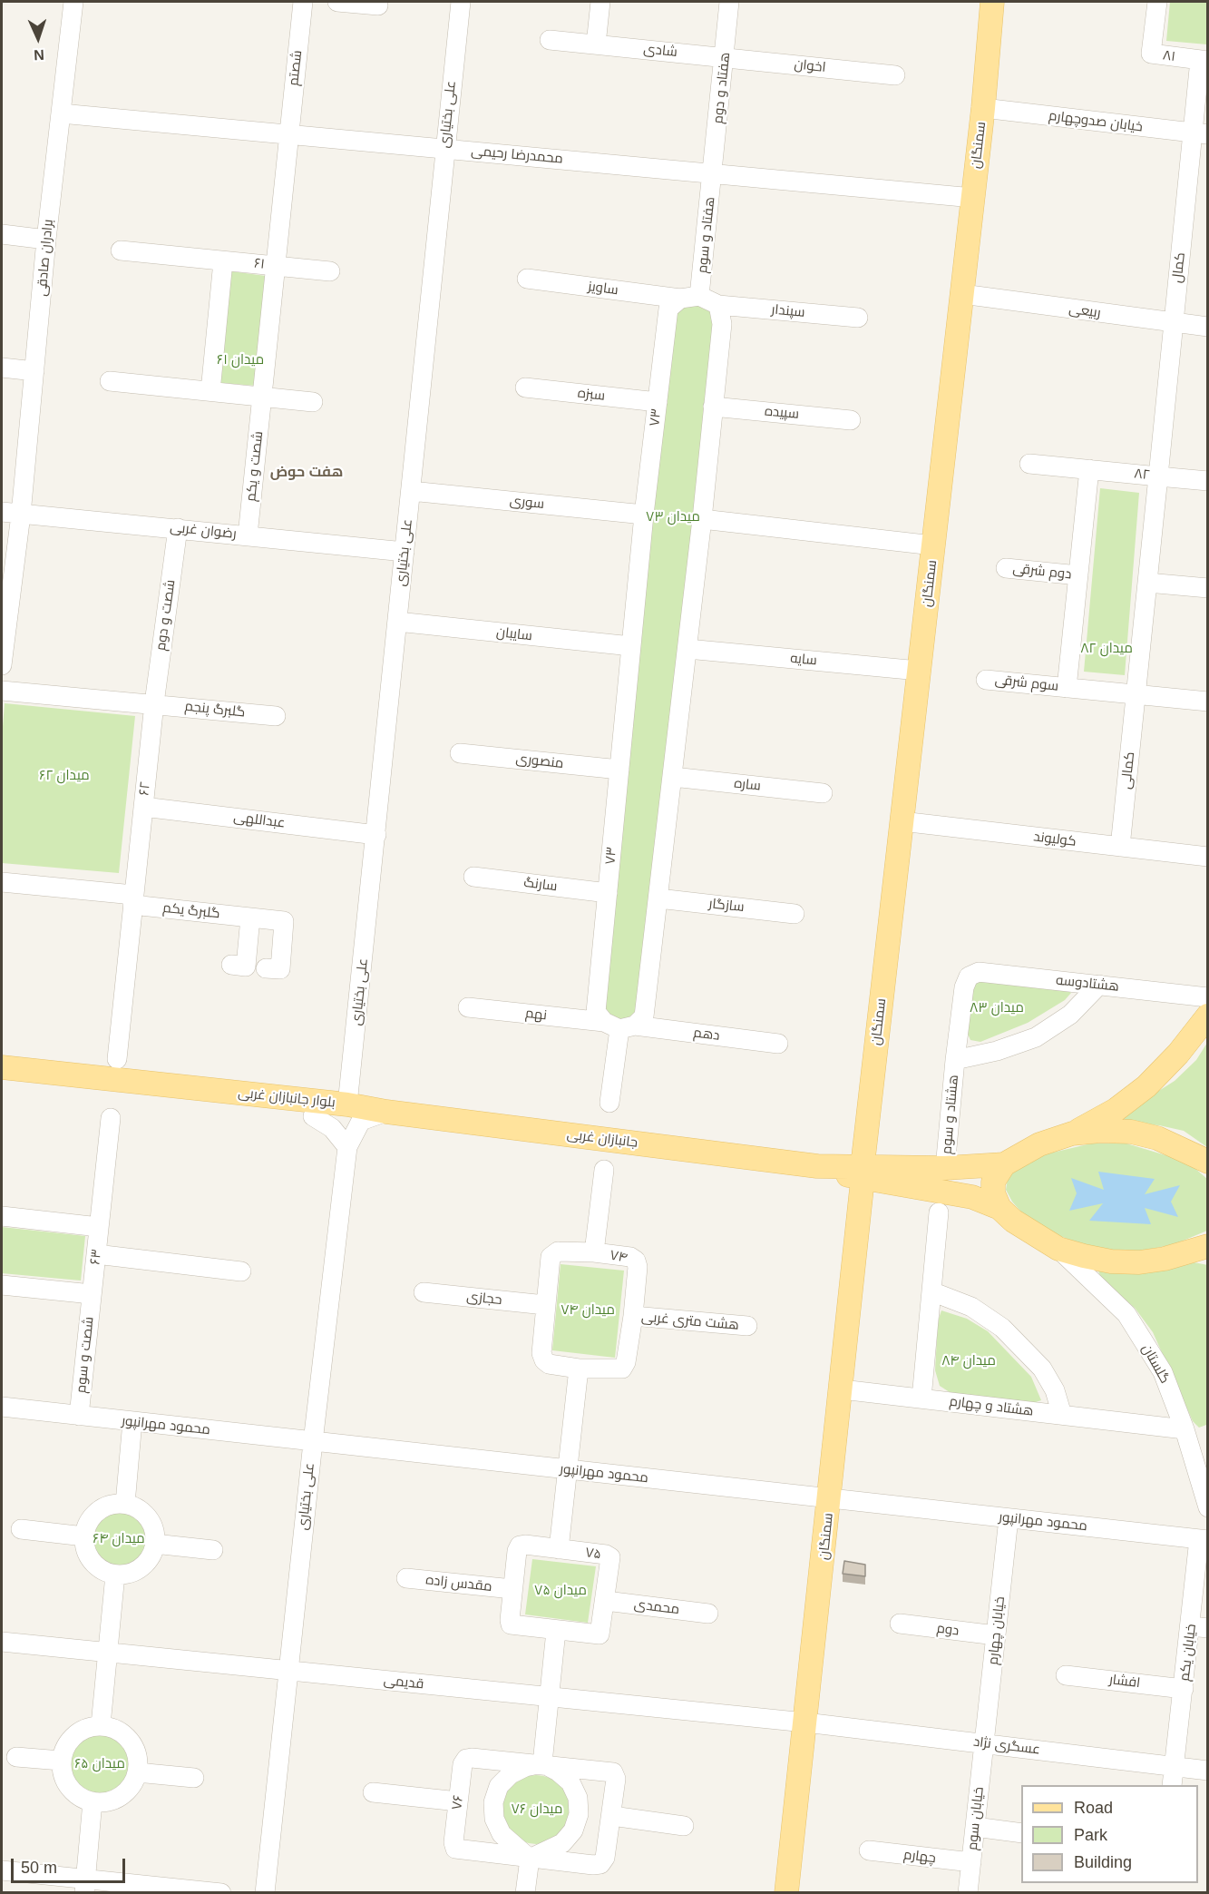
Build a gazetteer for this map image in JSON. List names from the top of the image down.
{
  "streets": {
    "main road": ["سمنگان", "بلوار جانبازان غربی", "جانبازان غربی"],
    "street": [
      "شادی",
      "۸۱",
      "اخوان",
      "شصتم",
      "هفتاد و دوم",
      "علی بختیاری",
      "خیابان صدوچهارم",
      "محمدرضا رحیمی",
      "هفتاد و سوم",
      "برادران صادقی",
      "۶۱",
      "کمال",
      "ساویز",
      "سپندار",
      "ربیعی",
      "سبزه",
      "سپیده",
      "۷۳",
      "شصت و یکم",
      "۸۲",
      "سوری",
      "رضوان غربی",
      "دوم شرقی",
      "شصت و دوم",
      "سایبان",
      "سایه",
      "سوم شرقی",
      "گلبرگ پنجم",
      "منصوری",
      "کمالی",
      "ساره",
      "۶۲",
      "عبداللهی",
      "کولیوند",
      "سارنگ",
      "سازگار",
      "گلبرگ یکم",
      "هشتادوسه",
      "نهم",
      "دهم",
      "هشتاد و سوم",
      "۶۳",
      "۷۴",
      "حجازی",
      "هشت متری غربی",
      "شصت و سوم",
      "گلستان",
      "هشتاد و چهارم",
      "محمود مهرانپور",
      "۷۵",
      "مقدس زاده",
      "محمدی",
      "دوم",
      "خیابان چهارم",
      "خیابان یکم",
      "افشار",
      "قدیمی",
      "عسگری نژاد",
      "۷۶",
      "خیابان سوم",
      "چهارم"
    ]
  },
  "crossings": [
    ["شادی", "اخوان"],
    ["شادی", "هفتاد و دوم"],
    ["۸۱", "کمال"],
    ["اخوان", "هفتاد و دوم"],
    ["شصتم", "محمدرضا رحیمی"],
    ["هفتاد و دوم", "محمدرضا رحیمی"],
    ["هفتاد و دوم", "هفتاد و سوم"],
    ["علی بختیاری", "محمدرضا رحیمی"],
    ["علی بختیاری", "سوری"],
    ["علی بختیاری", "رضوان غربی"],
    ["علی بختیاری", "سایبان"],
    ["علی بختیاری", "عبداللهی"],
    ["علی بختیاری", "بلوار جانبازان غربی"],
    ["علی بختیاری", "جانبازان غربی"],
    ["علی بختیاری", "محمود مهرانپور"],
    ["علی بختیاری", "قدیمی"],
    ["خیابان صدوچهارم", "سمنگان"],
    ["خیابان صدوچهارم", "کمال"],
    ["سمنگان", "محمدرضا رحیمی"],
    ["سمنگان", "ربیعی"],
    ["سمنگان", "سایه"],
    ["سمنگان", "کولیوند"],
    ["سمنگان", "جانبازان غربی"],
    ["سمنگان", "هشتاد و چهارم"],
    ["سمنگان", "محمود مهرانپور"],
    ["سمنگان", "قدیمی"],
    ["سمنگان", "عسگری نژاد"],
    ["محمدرضا رحیمی", "هفتاد و سوم"],
    ["محمدرضا رحیمی", "برادران صادقی"],
    ["برادران صادقی", "رضوان غربی"],
    ["۶۱", "شصت و یکم"],
    ["کمال", "ربیعی"],
    ["کمال", "۸۲"],
    ["ساویز", "۷۳"],
    ["سبزه", "۷۳"],
    ["۷۳", "سوری"],
    ["۷۳", "سایبان"],
    ["۷۳", "منصوری"],
    ["۷۳", "سارنگ"],
    ["۷۳", "نهم"],
    ["۷۳", "دهم"],
    ["شصت و یکم", "رضوان غربی"],
    ["۸۲", "کمالی"],
    ["رضوان غربی", "شصت و دوم"],
    ["شصت و دوم", "گلبرگ پنجم"],
    ["شصت و دوم", "۶۲"],
    ["گلبرگ پنجم", "۶۲"],
    ["کمالی", "کولیوند"],
    ["۶۲", "عبداللهی"],
    ["۶۲", "گلبرگ یکم"],
    ["هشتادوسه", "هشتاد و سوم"],
    ["نهم", "دهم"],
    ["بلوار جانبازان غربی", "جانبازان غربی"],
    ["هشتاد و سوم", "جانبازان غربی"],
    ["جانبازان غربی", "گلستان"],
    ["۶۳", "شصت و سوم"],
    ["۷۴", "حجازی"],
    ["۷۴", "هشت متری غربی"],
    ["شصت و سوم", "محمود مهرانپور"],
    ["گلستان", "هشتاد و چهارم"],
    ["محمود مهرانپور", "خیابان چهارم"],
    ["محمود مهرانپور", "خیابان یکم"],
    ["۷۵", "مقدس زاده"],
    ["۷۵", "محمدی"],
    ["دوم", "خیابان چهارم"],
    ["خیابان چهارم", "عسگری نژاد"],
    ["خیابان چهارم", "خیابان سوم"],
    ["خیابان یکم", "افشار"],
    ["خیابان یکم", "عسگری نژاد"],
    ["قدیمی", "عسگری نژاد"],
    ["عسگری نژاد", "خیابان سوم"],
    ["خیابان سوم", "چهارم"]
  ],
  "districts": ["هفت حوض"],
  "parks": [
    "میدان ۶۱",
    "میدان ۷۳",
    "میدان ۸۲",
    "میدان ۶۲",
    "میدان ۸۳",
    "میدان ۷۴",
    "میدان ۸۴",
    "میدان ۶۴",
    "میدان ۷۵",
    "میدان ۶۵",
    "میدان ۷۶"
  ],
  "legend": ["Road", "Park", "Building"],
  "scale_bar": "50 m",
  "north": "bottom"
}
